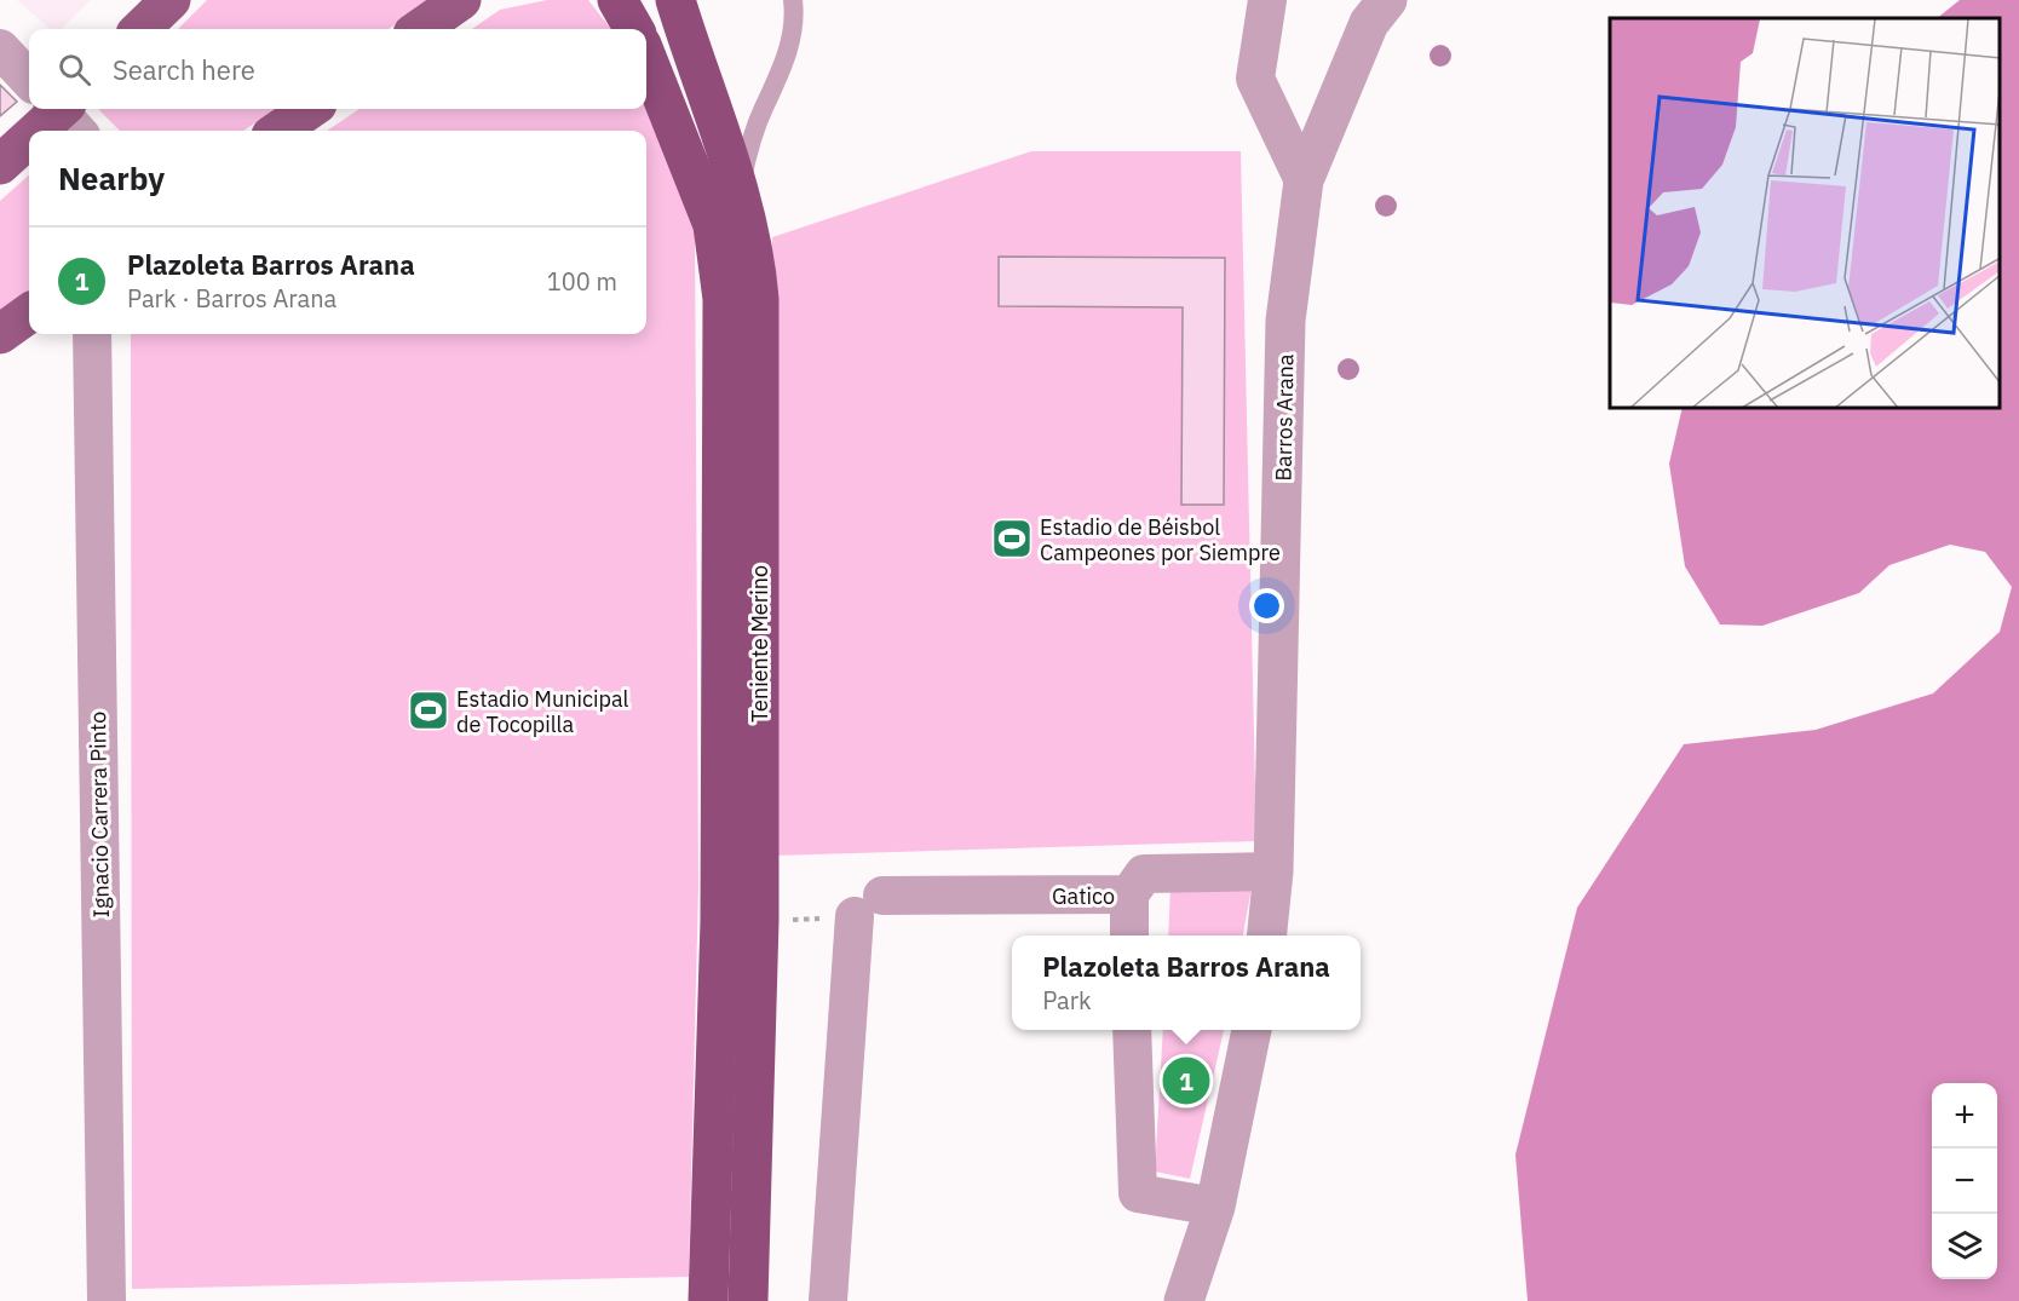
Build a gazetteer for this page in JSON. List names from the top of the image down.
{
  "streets": {
    "highway": ["Teniente Merino"],
    "street": ["Barros Arana", "Ignacio Carrera Pinto", "Gatico"]
  },
  "crossings": [
    ["Barros Arana", "Gatico"]
  ],
  "places": {
    "sports": ["Estadio de Béisbol Campeones por Siempre", "Estadio Municipal de Tocopilla"]
  },
  "page": {
    "search": "Search here",
    "heading": "Nearby",
    "list": [
      {
        "mark": "1",
        "name": "Plazoleta Barros Arana",
        "note": "Park · Barros Arana",
        "value": "100 m"
      }
    ],
    "popup": ["Plazoleta Barros Arana", "Park"],
    "pins": "1",
    "map_buttons": ["+", "−"]
  }
}
